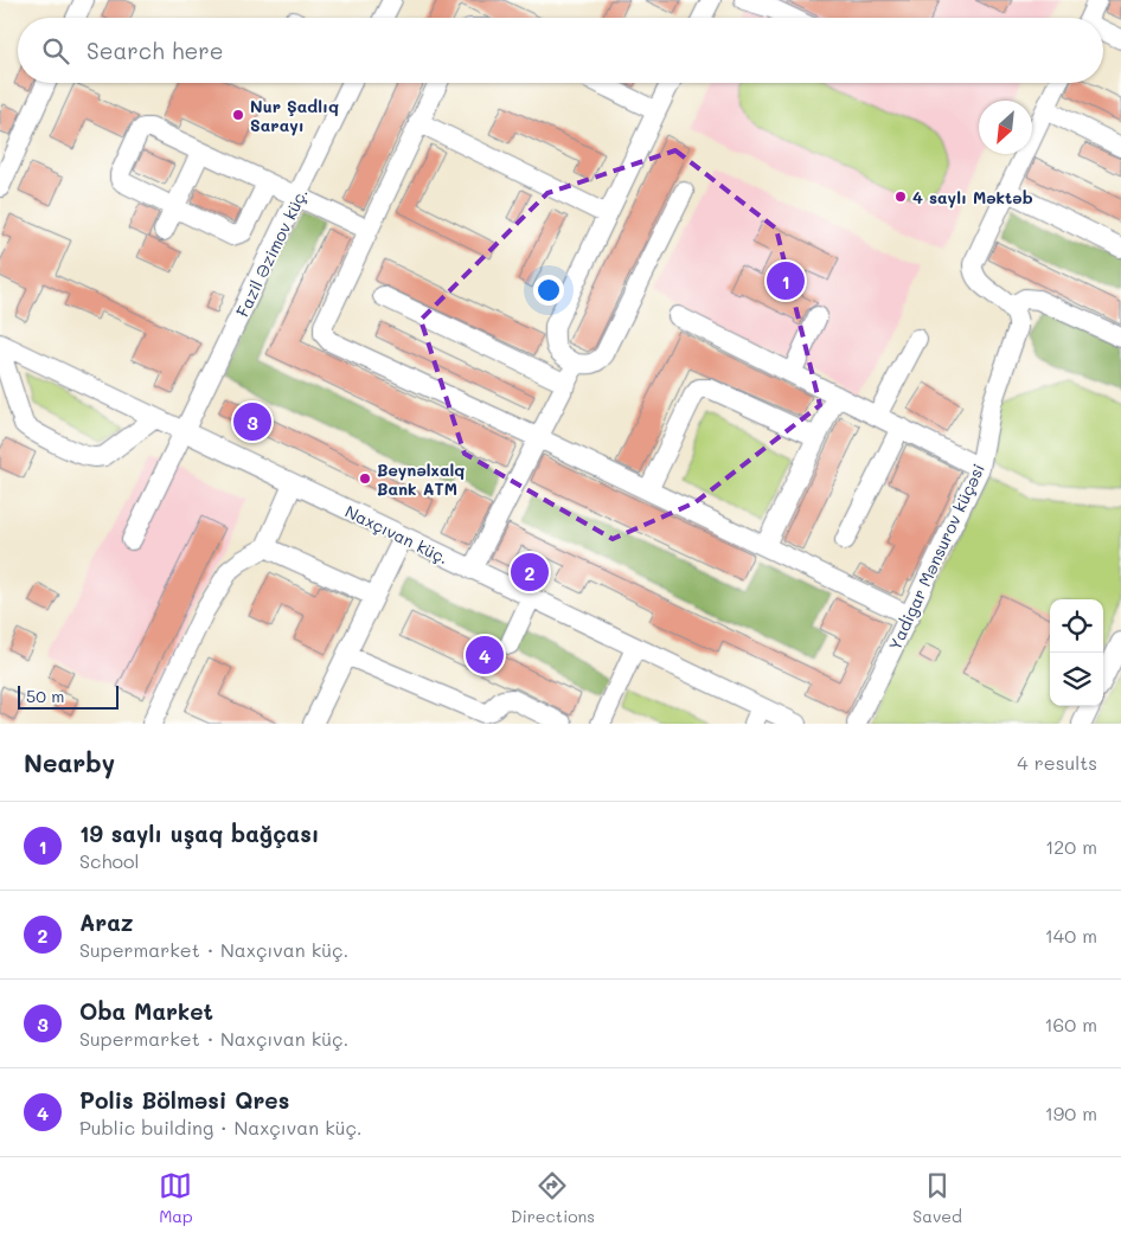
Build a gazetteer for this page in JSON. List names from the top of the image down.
{
  "streets": {
    "street": ["Fazil Əzimov küç.", "Naxçıvan küç.", "Yadigar Mənsurov küçəsi"]
  },
  "crossings": [
    ["Fazil Əzimov küç.", "Naxçıvan küç."]
  ],
  "places": ["Nur Şadlıq Sarayı", "4 saylı Məktəb", "Beynəlxalq Bank ATM"],
  "scale_bar": "50 m",
  "north": "bottom left",
  "page": {
    "search": "Search here",
    "pins": [
      "1",
      "3",
      "2",
      "4"
    ],
    "scale": "50 m",
    "heading": ["Nearby", "4 results"],
    "list": [
      {
        "mark": "1",
        "name": "19 saylı uşaq bağçası",
        "note": "School",
        "value": "120 m"
      },
      {
        "mark": "2",
        "name": "Araz",
        "note": "Supermarket · Naxçıvan küç.",
        "value": "140 m"
      },
      {
        "mark": "3",
        "name": "Oba Market",
        "note": "Supermarket · Naxçıvan küç.",
        "value": "160 m"
      },
      {
        "mark": "4",
        "name": "Polis Bölməsi Qres",
        "note": "Public building · Naxçıvan küç.",
        "value": "190 m"
      }
    ],
    "nav": ["Map", "Directions", "Saved"]
  }
}
